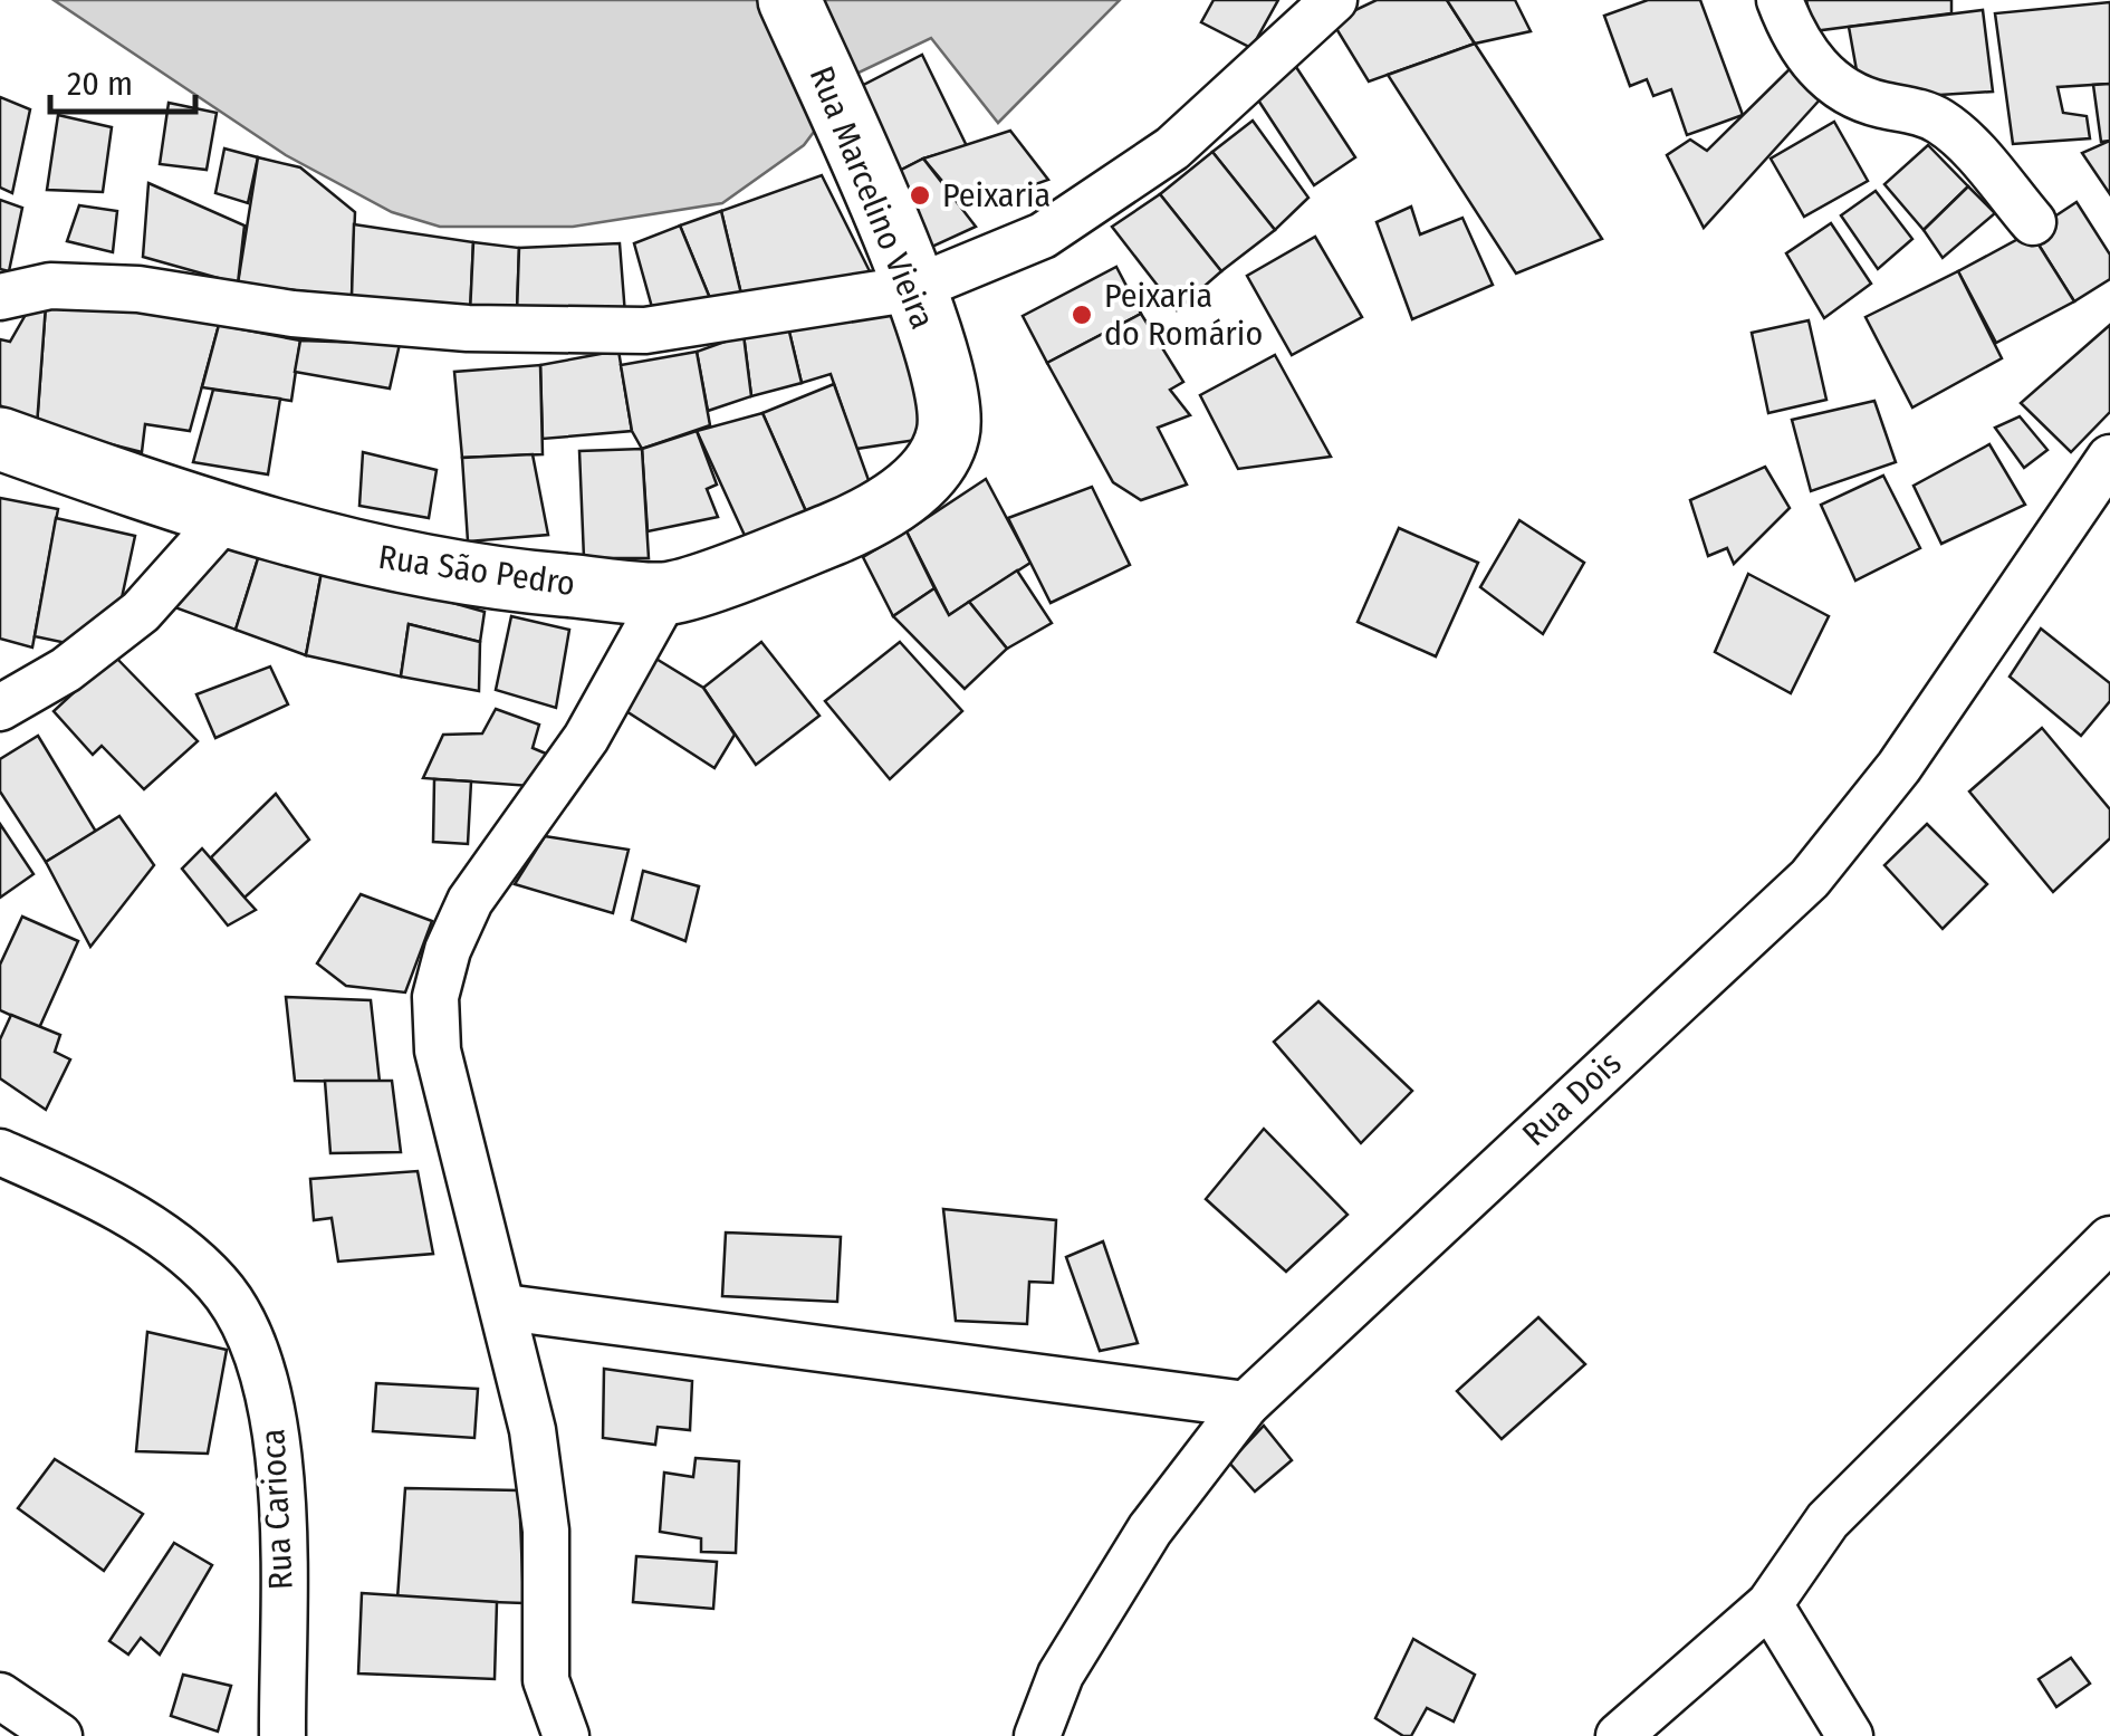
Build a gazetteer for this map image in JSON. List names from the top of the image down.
{
  "streets": {
    "street": [
      "Rua Marcelino Vieira",
      "Rua São Pedro",
      "Rua Dois",
      "Rua Carioca"
    ]
  },
  "crossings": [
    ["Rua Marcelino Vieira", "Rua São Pedro"]
  ],
  "places": ["Peixaria", "Peixaria do Romário"],
  "scale_bar": "20 m"
}
